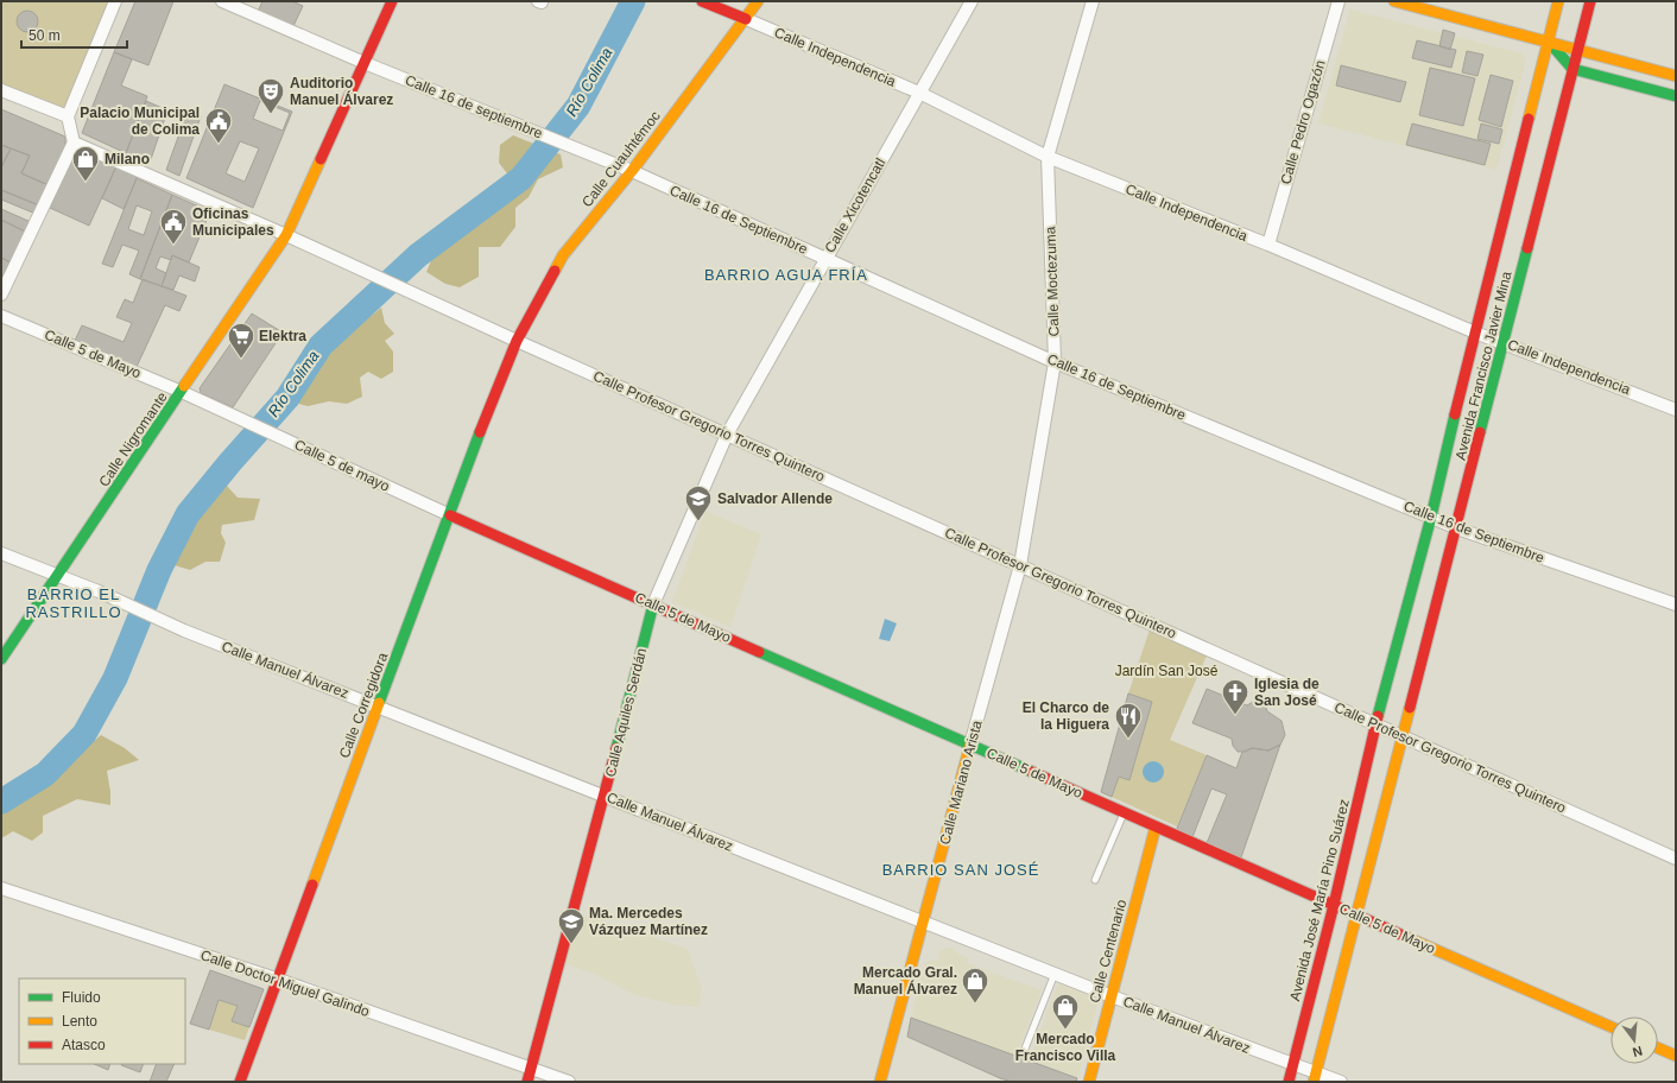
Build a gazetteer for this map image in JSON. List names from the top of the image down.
{
  "streets": {
    "street": [
      "Calle Independencia",
      "Calle 16 de septiembre",
      "Calle Pedro Ogazón",
      "Calle Cuauhtémoc",
      "Calle Xicotencatl",
      "Calle 16 de Septiembre",
      "Calle Moctezuma",
      "Calle 5 de Mayo",
      "Avenida Francisco Javier Mina",
      "Calle Profesor Gregorio Torres Quintero",
      "Calle Nigromante",
      "Calle 5 de mayo",
      "Calle Manuel Álvarez",
      "Calle Corregidora",
      "Calle Aquiles Serdán",
      "Calle Mariano Arista",
      "Avenida José María Pino Suárez",
      "Calle Centenario",
      "Calle Doctor Miguel Galindo"
    ]
  },
  "crossings": [
    ["Calle Independencia", "Calle Pedro Ogazón"],
    ["Calle Independencia", "Calle Cuauhtémoc"],
    ["Calle Independencia", "Calle Xicotencatl"],
    ["Calle Independencia", "Calle Moctezuma"],
    ["Calle Independencia", "Avenida Francisco Javier Mina"],
    ["Calle 16 de septiembre", "Calle 16 de Septiembre"],
    ["Calle 16 de septiembre", "Calle Nigromante"],
    ["Calle Cuauhtémoc", "Calle 16 de Septiembre"],
    ["Calle Cuauhtémoc", "Calle Profesor Gregorio Torres Quintero"],
    ["Calle Cuauhtémoc", "Calle Corregidora"],
    ["Calle Xicotencatl", "Calle 16 de Septiembre"],
    ["Calle Xicotencatl", "Calle Profesor Gregorio Torres Quintero"],
    ["Calle Xicotencatl", "Calle Aquiles Serdán"],
    ["Calle 16 de Septiembre", "Calle Moctezuma"],
    ["Calle 16 de Septiembre", "Avenida Francisco Javier Mina"],
    ["Calle Moctezuma", "Calle Profesor Gregorio Torres Quintero"],
    ["Calle Moctezuma", "Calle Mariano Arista"],
    ["Calle 5 de Mayo", "Calle Nigromante"],
    ["Calle 5 de Mayo", "Calle 5 de mayo"],
    ["Calle 5 de Mayo", "Calle Corregidora"],
    ["Calle 5 de Mayo", "Calle Aquiles Serdán"],
    ["Calle 5 de Mayo", "Calle Mariano Arista"],
    ["Calle 5 de Mayo", "Avenida José María Pino Suárez"],
    ["Calle 5 de Mayo", "Calle Centenario"],
    ["Avenida Francisco Javier Mina", "Calle Profesor Gregorio Torres Quintero"],
    ["Avenida Francisco Javier Mina", "Avenida José María Pino Suárez"],
    ["Calle Profesor Gregorio Torres Quintero", "Calle Nigromante"],
    ["Calle Profesor Gregorio Torres Quintero", "Calle Corregidora"],
    ["Calle Profesor Gregorio Torres Quintero", "Calle Aquiles Serdán"],
    ["Calle Profesor Gregorio Torres Quintero", "Calle Mariano Arista"],
    ["Calle Profesor Gregorio Torres Quintero", "Avenida José María Pino Suárez"],
    ["Calle Nigromante", "Calle Manuel Álvarez"],
    ["Calle 5 de mayo", "Calle Corregidora"],
    ["Calle Manuel Álvarez", "Calle Corregidora"],
    ["Calle Manuel Álvarez", "Calle Aquiles Serdán"],
    ["Calle Manuel Álvarez", "Calle Mariano Arista"],
    ["Calle Manuel Álvarez", "Avenida José María Pino Suárez"],
    ["Calle Manuel Álvarez", "Calle Centenario"],
    ["Calle Corregidora", "Calle Doctor Miguel Galindo"],
    ["Calle Aquiles Serdán", "Calle Doctor Miguel Galindo"]
  ],
  "districts": ["BARRIO AGUA FRÍA", "BARRIO EL RASTRILLO", "BARRIO SAN JOSÉ"],
  "water": ["Río Colima"],
  "parks": ["Jardín San José"],
  "places": {
    "theatre": ["Auditorio Manuel Álvarez"],
    "public building": ["Palacio Municipal de Colima", "Oficinas Municipales"],
    "shop": ["Milano", "Mercado Gral. Manuel Álvarez", "Mercado Francisco Villa"],
    "supermarket": ["Elektra"],
    "school or university": ["Salvador Allende", "Ma. Mercedes Vázquez Martínez"],
    "church": ["Iglesia de San José"],
    "restaurant": ["El Charco de la Higuera"]
  },
  "legend": ["Fluido", "Lento", "Atasco"],
  "scale_bar": "50 m",
  "north": "bottom"
}
